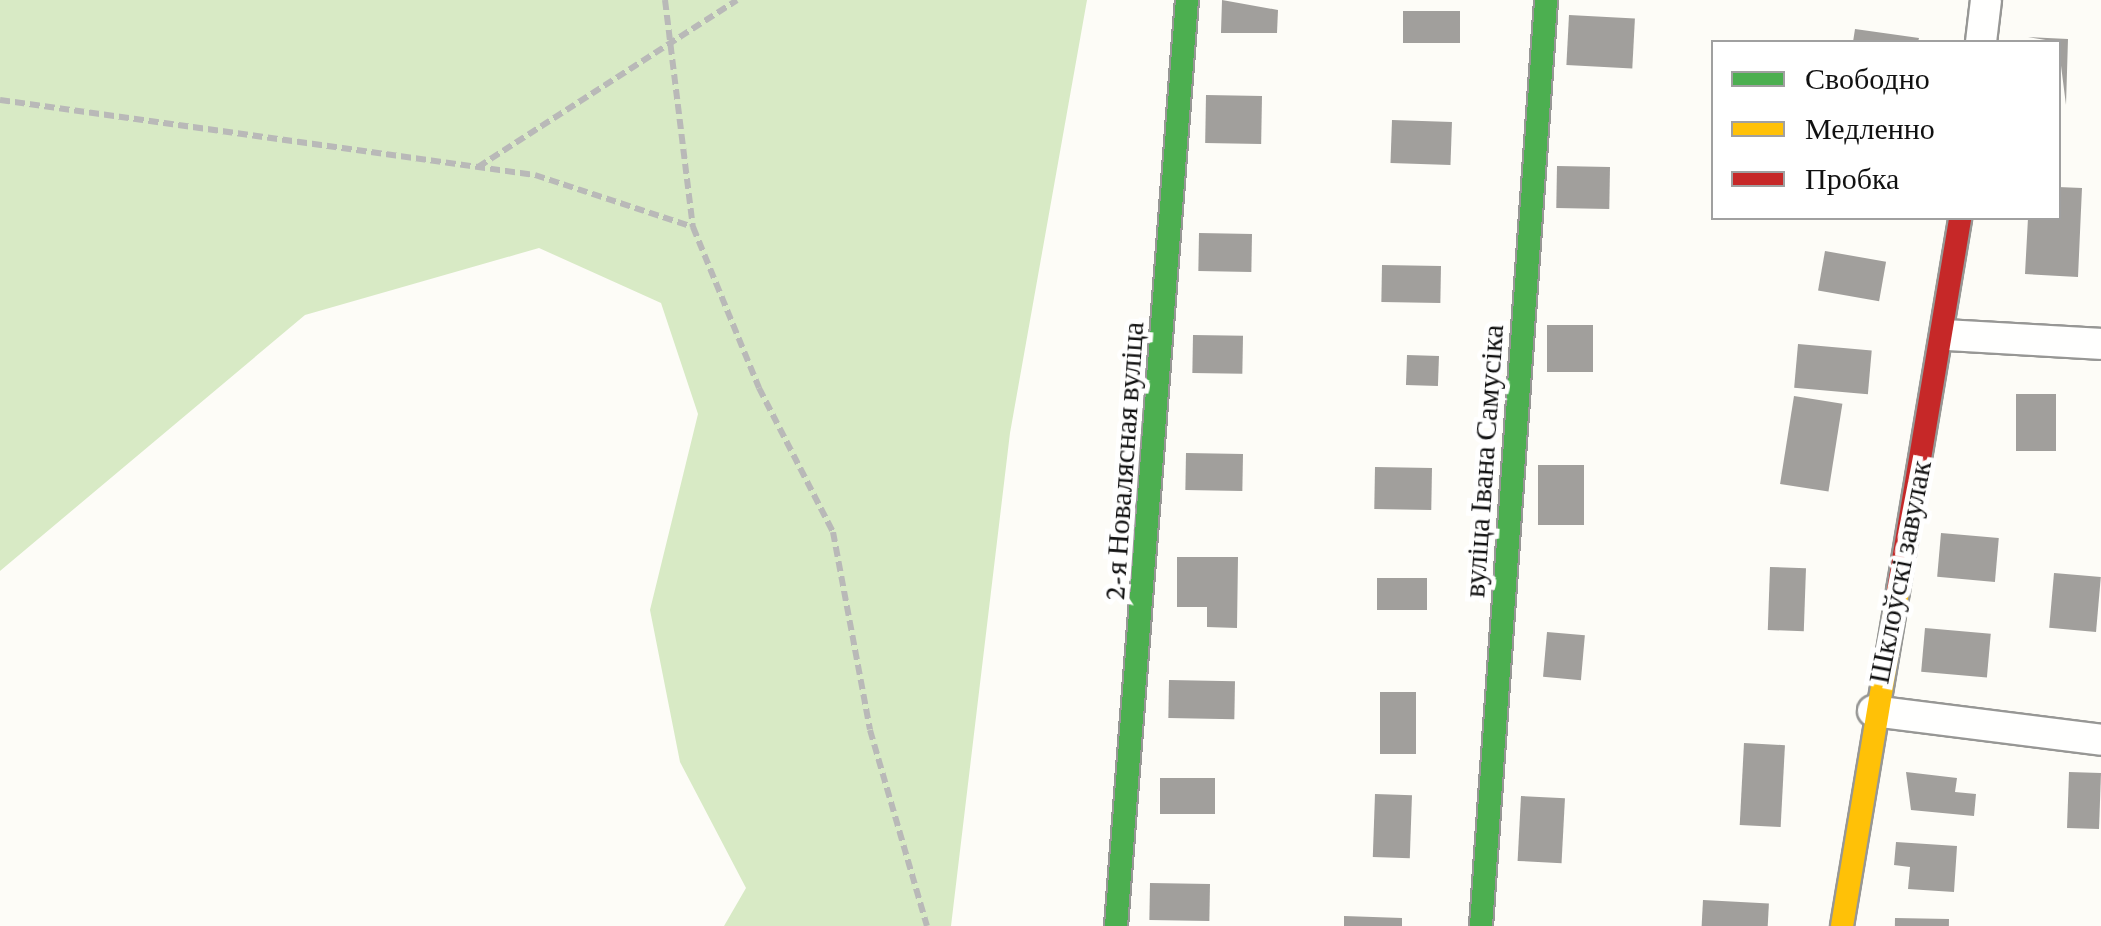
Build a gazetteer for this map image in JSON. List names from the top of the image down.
{
  "streets": {
    "street": ["2-я Новалясная вуліца", "вуліца Івана Самусіка", "Шклоўскі завулак"]
  },
  "legend": ["Свободно", "Медленно", "Пробка"]
}
